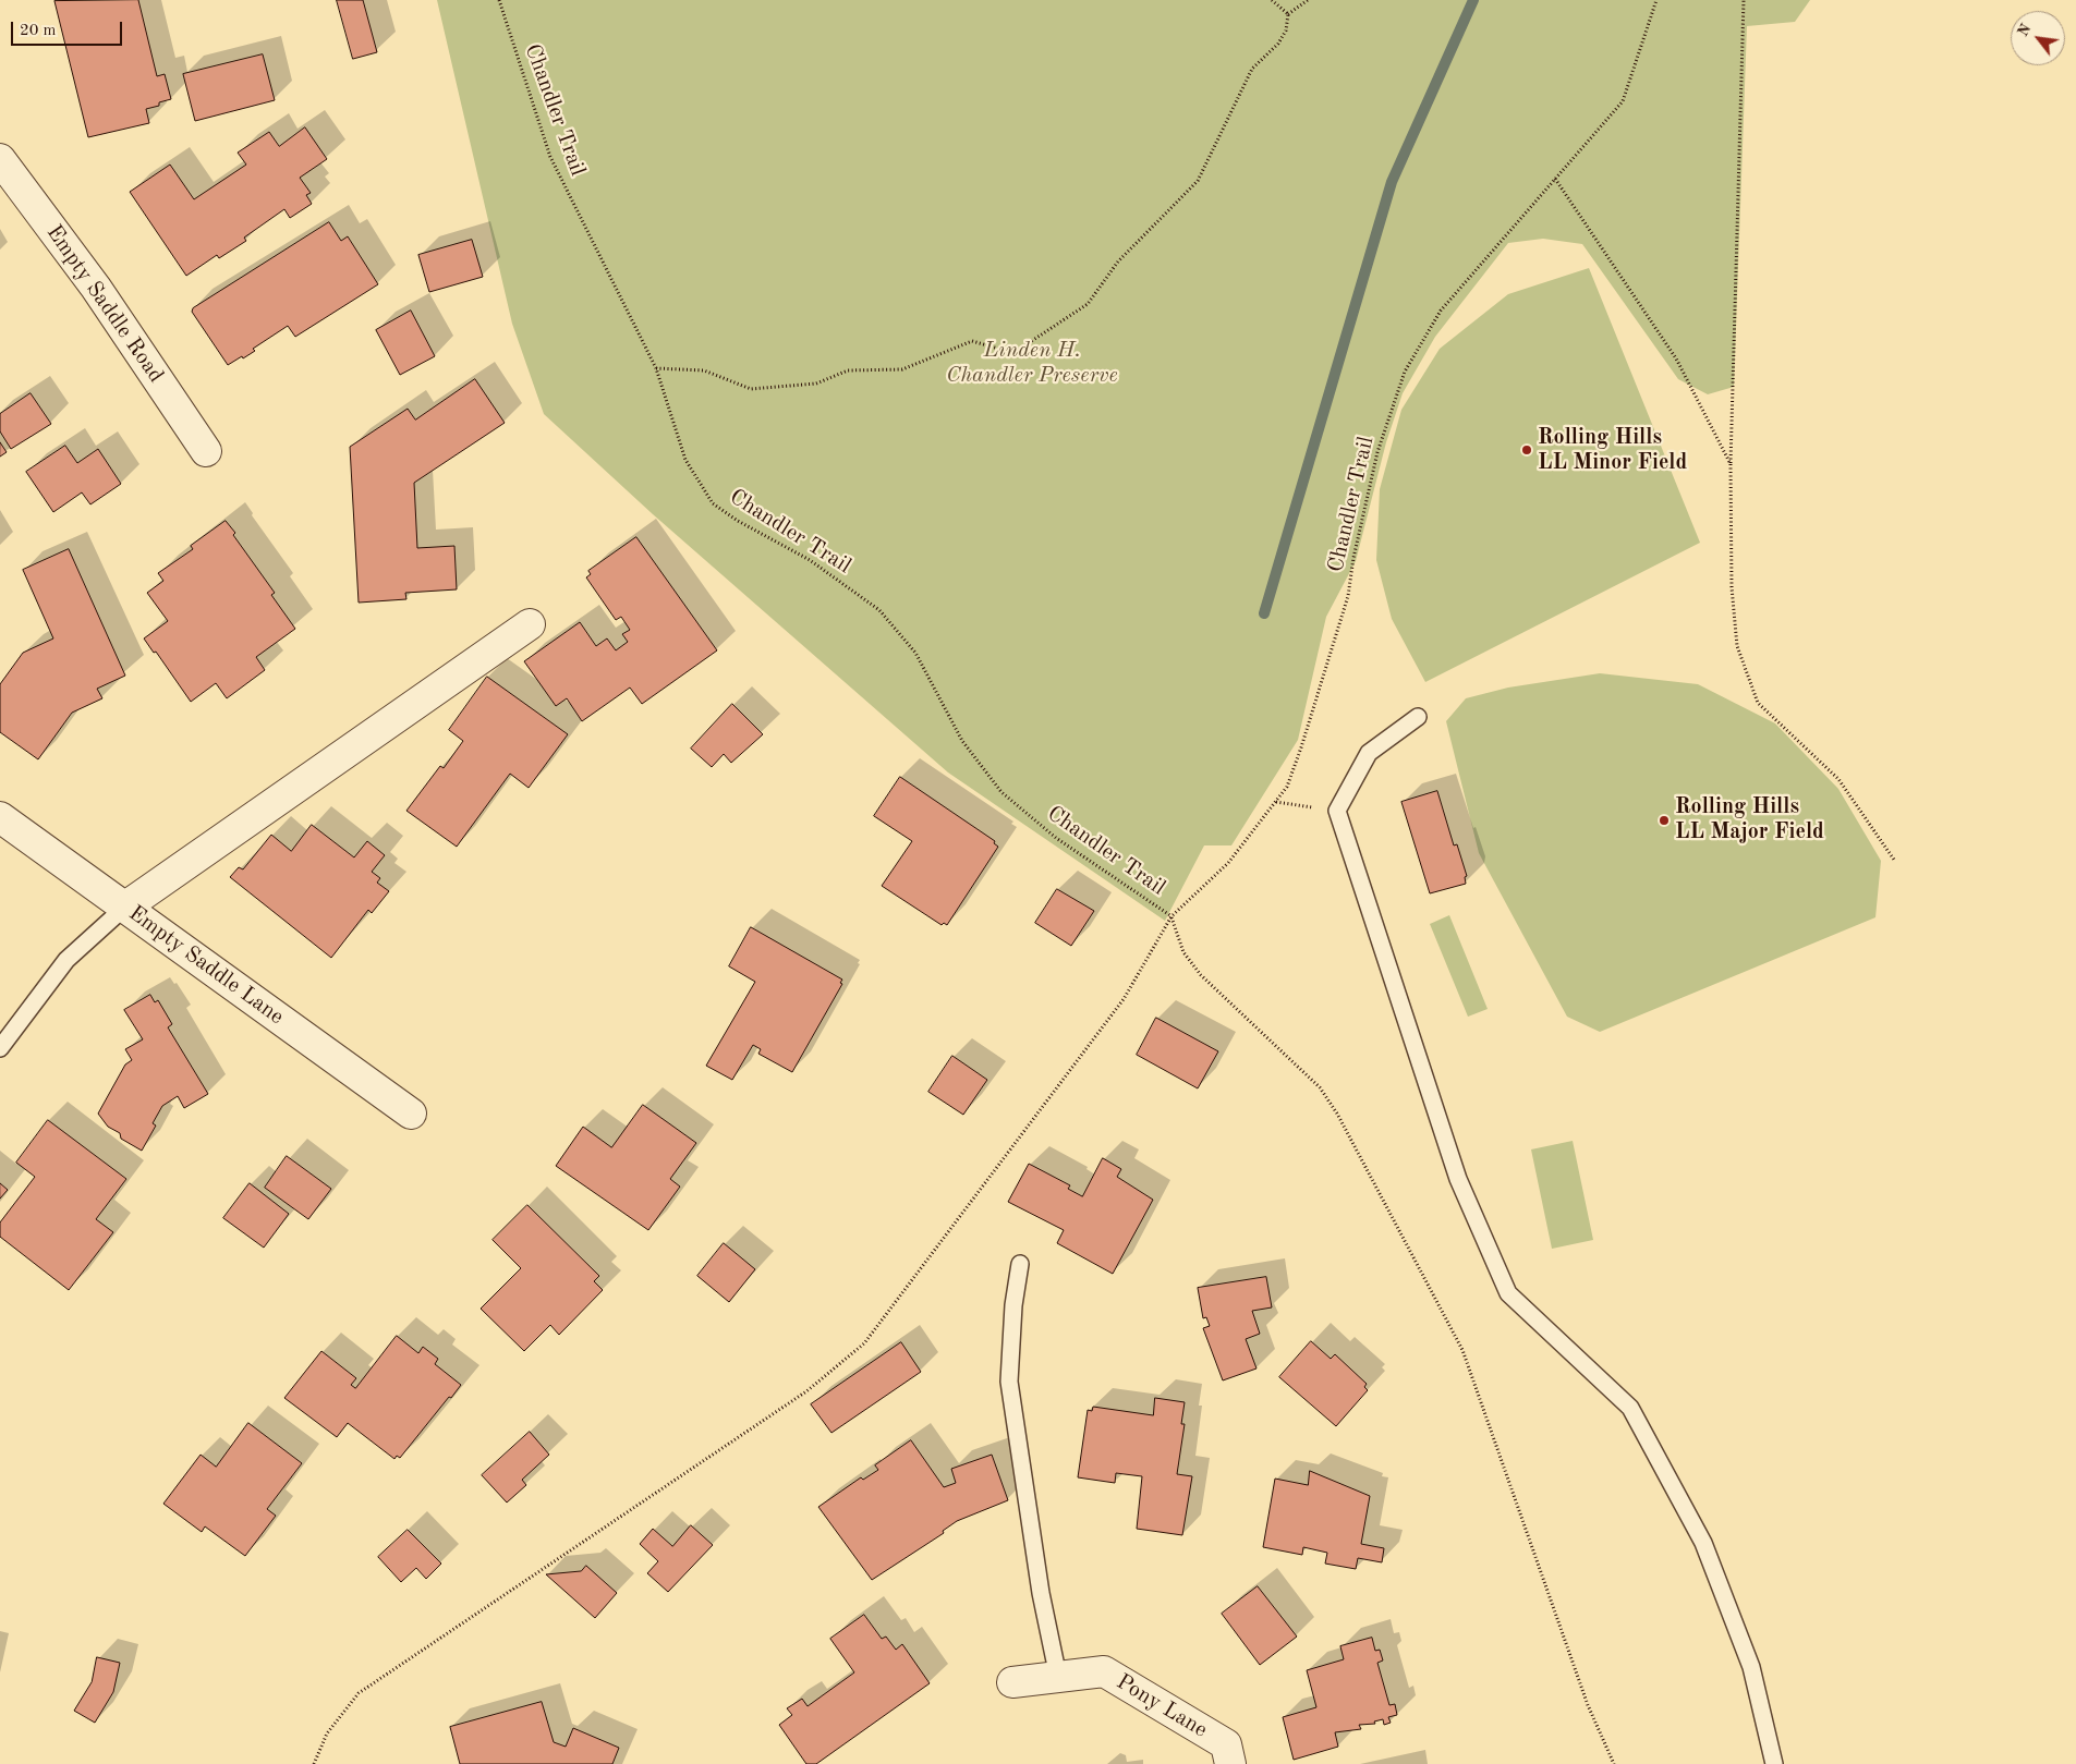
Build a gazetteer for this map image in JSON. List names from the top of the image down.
{
  "streets": {
    "street": ["Empty Saddle Road", "Empty Saddle Lane", "Pony Lane"],
    "path": ["Chandler Trail"]
  },
  "parks": ["Linden H. Chandler Preserve"],
  "places": ["Rolling Hills LL Minor Field", "Rolling Hills LL Major Field"],
  "scale_bar": "20 m",
  "north": "top left"
}
